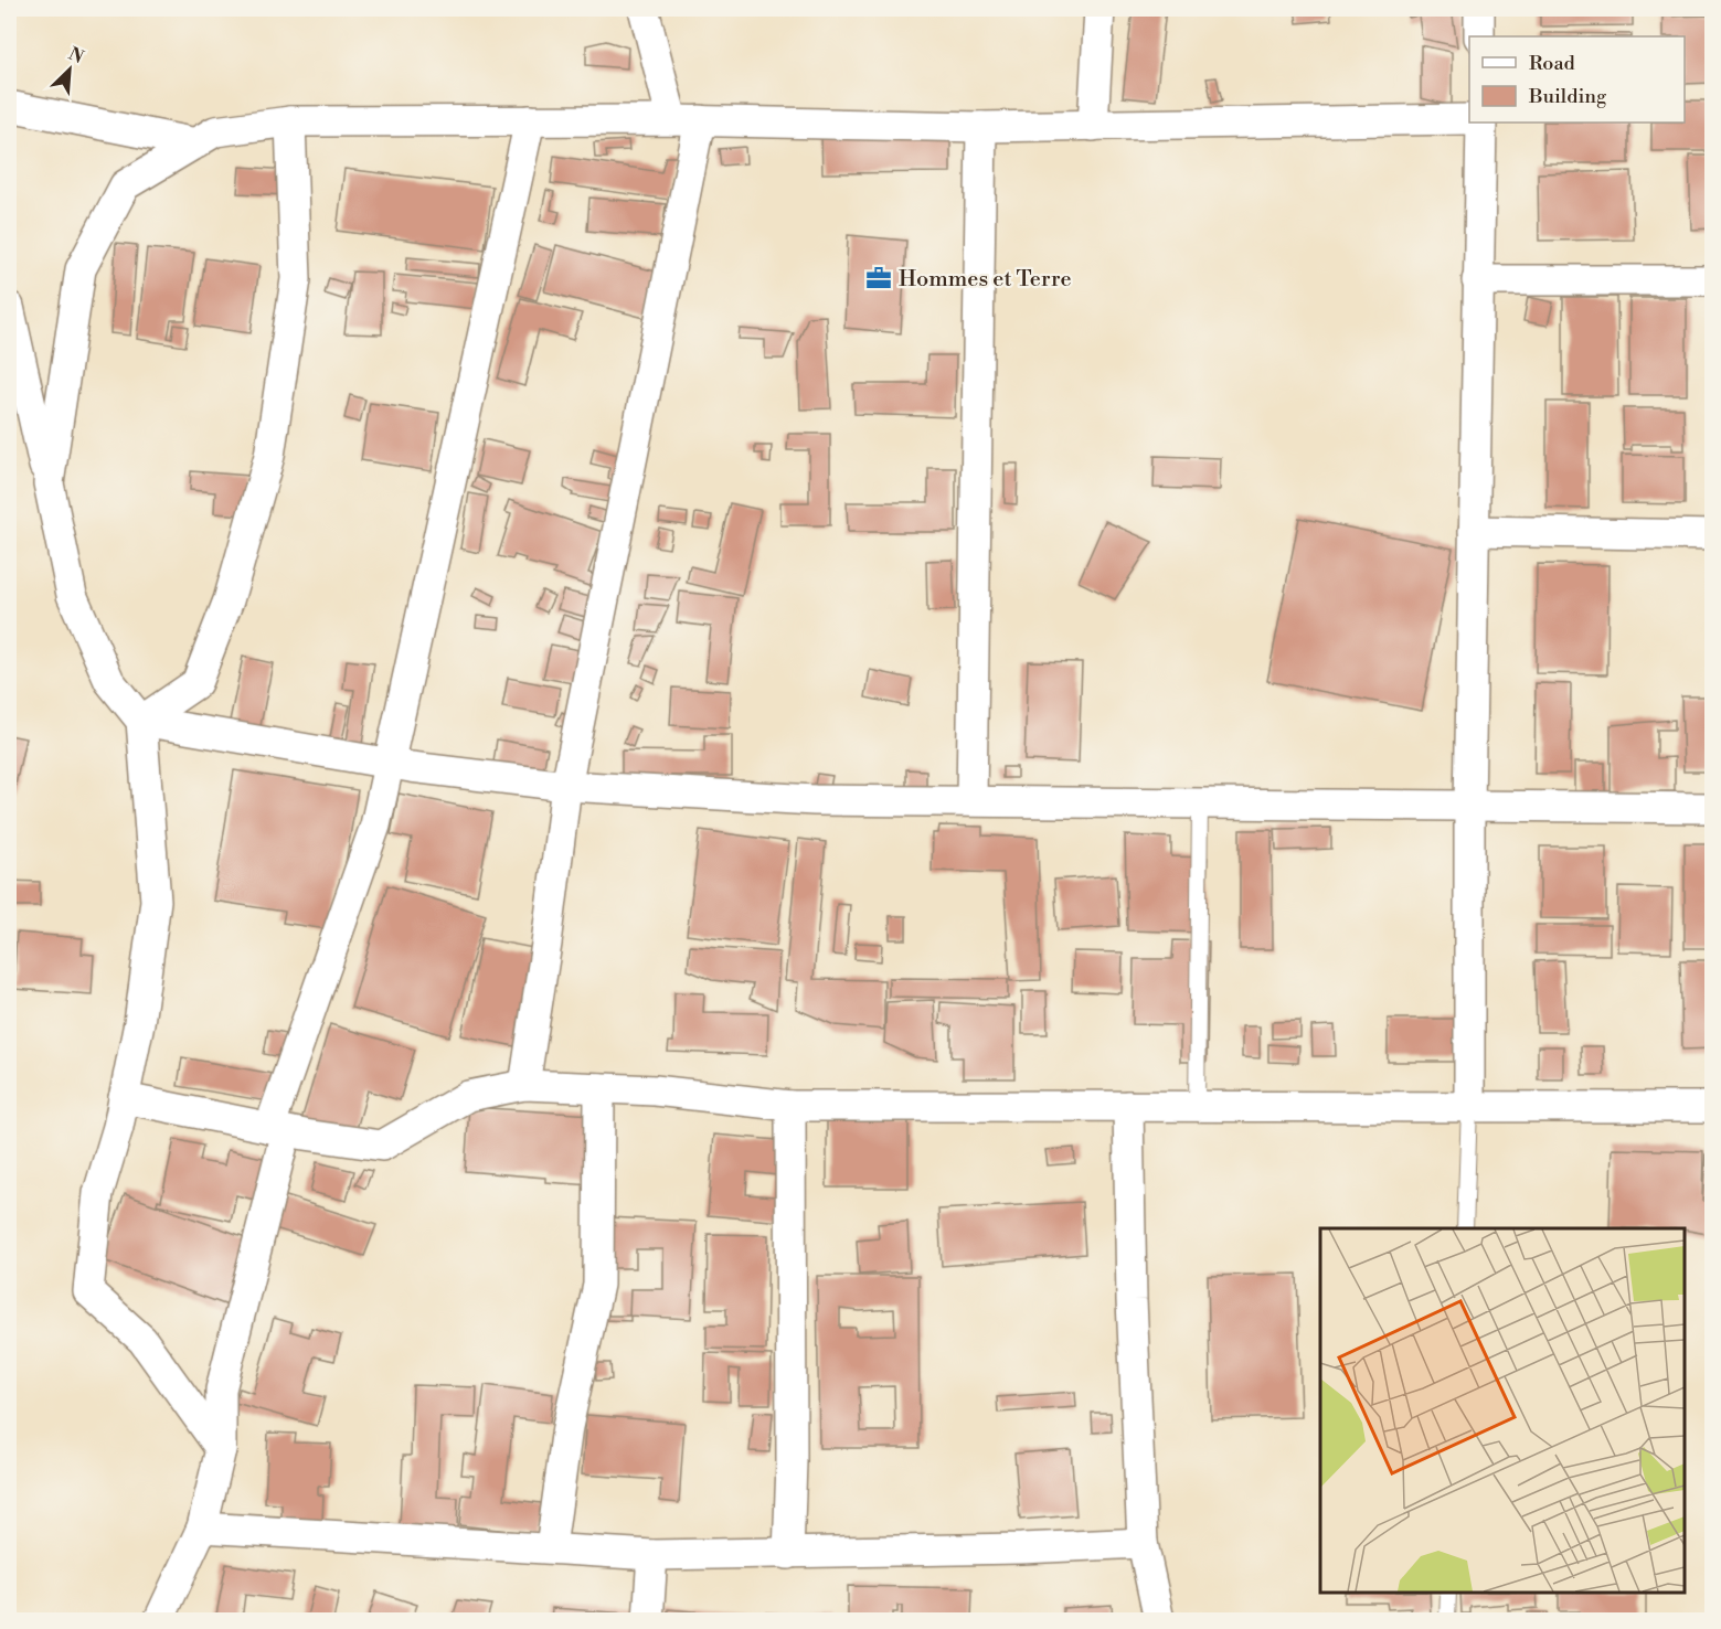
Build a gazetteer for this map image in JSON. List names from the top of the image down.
{
  "places": {
    "office": ["Hommes et Terre"]
  },
  "legend": ["Road", "Building"],
  "north": "top right"
}
